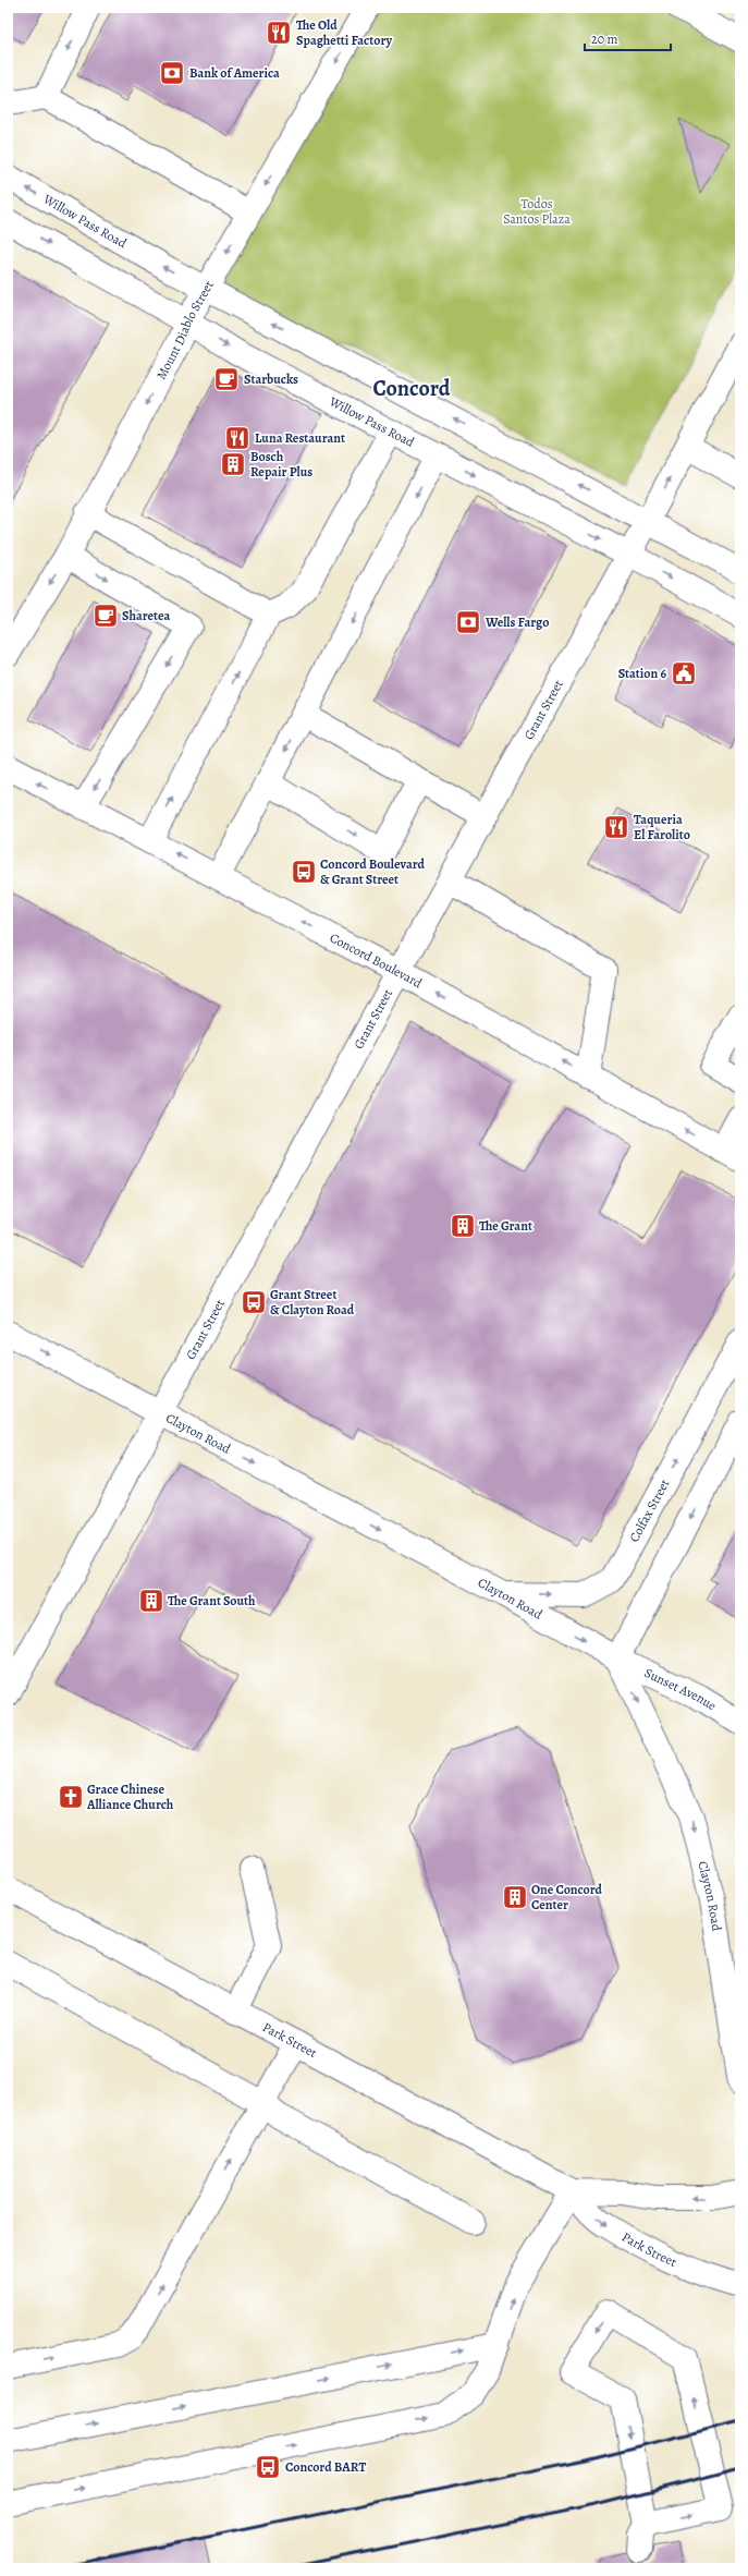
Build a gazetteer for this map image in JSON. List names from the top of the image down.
{
  "streets": {
    "street": [
      "Willow Pass Road",
      "Mount Diablo Street",
      "Grant Street",
      "Concord Boulevard",
      "Clayton Road",
      "Colfax Street",
      "Sunset Avenue",
      "Park Street"
    ]
  },
  "crossings": [
    ["Willow Pass Road", "Mount Diablo Street"],
    ["Willow Pass Road", "Grant Street"],
    ["Grant Street", "Concord Boulevard"],
    ["Grant Street", "Clayton Road"],
    ["Clayton Road", "Colfax Street"],
    ["Clayton Road", "Sunset Avenue"]
  ],
  "one_way": ["Mount Diablo Street", "Concord Boulevard", "Clayton Road"],
  "districts": ["Concord"],
  "parks": ["Todos Santos Plaza"],
  "places": {
    "restaurant": ["The Old Spaghetti Factory", "Luna Restaurant", "Taqueria El Farolito"],
    "bank": ["Bank of America", "Wells Fargo"],
    "cafe": ["Starbucks", "Sharetea"],
    "building": [
      "Bosch Repair Plus",
      "The Grant",
      "The Grant South",
      "One Concord Center"
    ],
    "public building": ["Station 6"],
    "bus stop": ["Concord Boulevard & Grant Street", "Grant Street & Clayton Road", "Concord BART"],
    "church": ["Grace Chinese Alliance Church"]
  },
  "scale_bar": "20 m"
}
